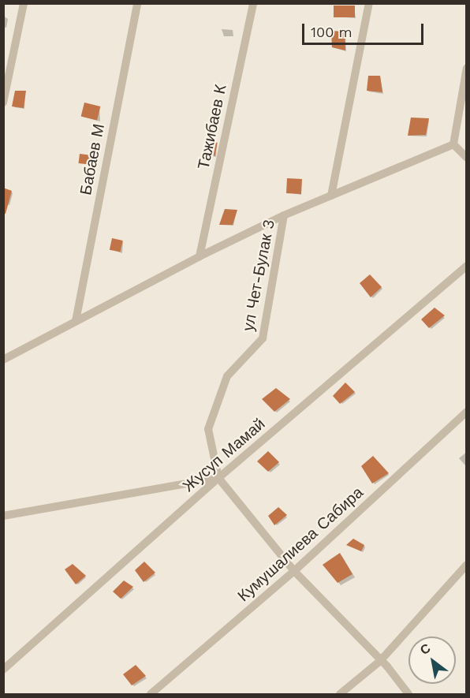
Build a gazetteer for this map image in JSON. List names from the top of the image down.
{
  "streets": {
    "street": [
      "Тажибаев К",
      "Бабаев М",
      "ул Чет-Булак 3",
      "Жусуп Мамай",
      "Кумушалиева Сабира"
    ]
  },
  "crossings": [
    ["ул Чет-Булак 3", "Жусуп Мамай"]
  ],
  "scale_bar": "100 m",
  "north": "top left"
}
